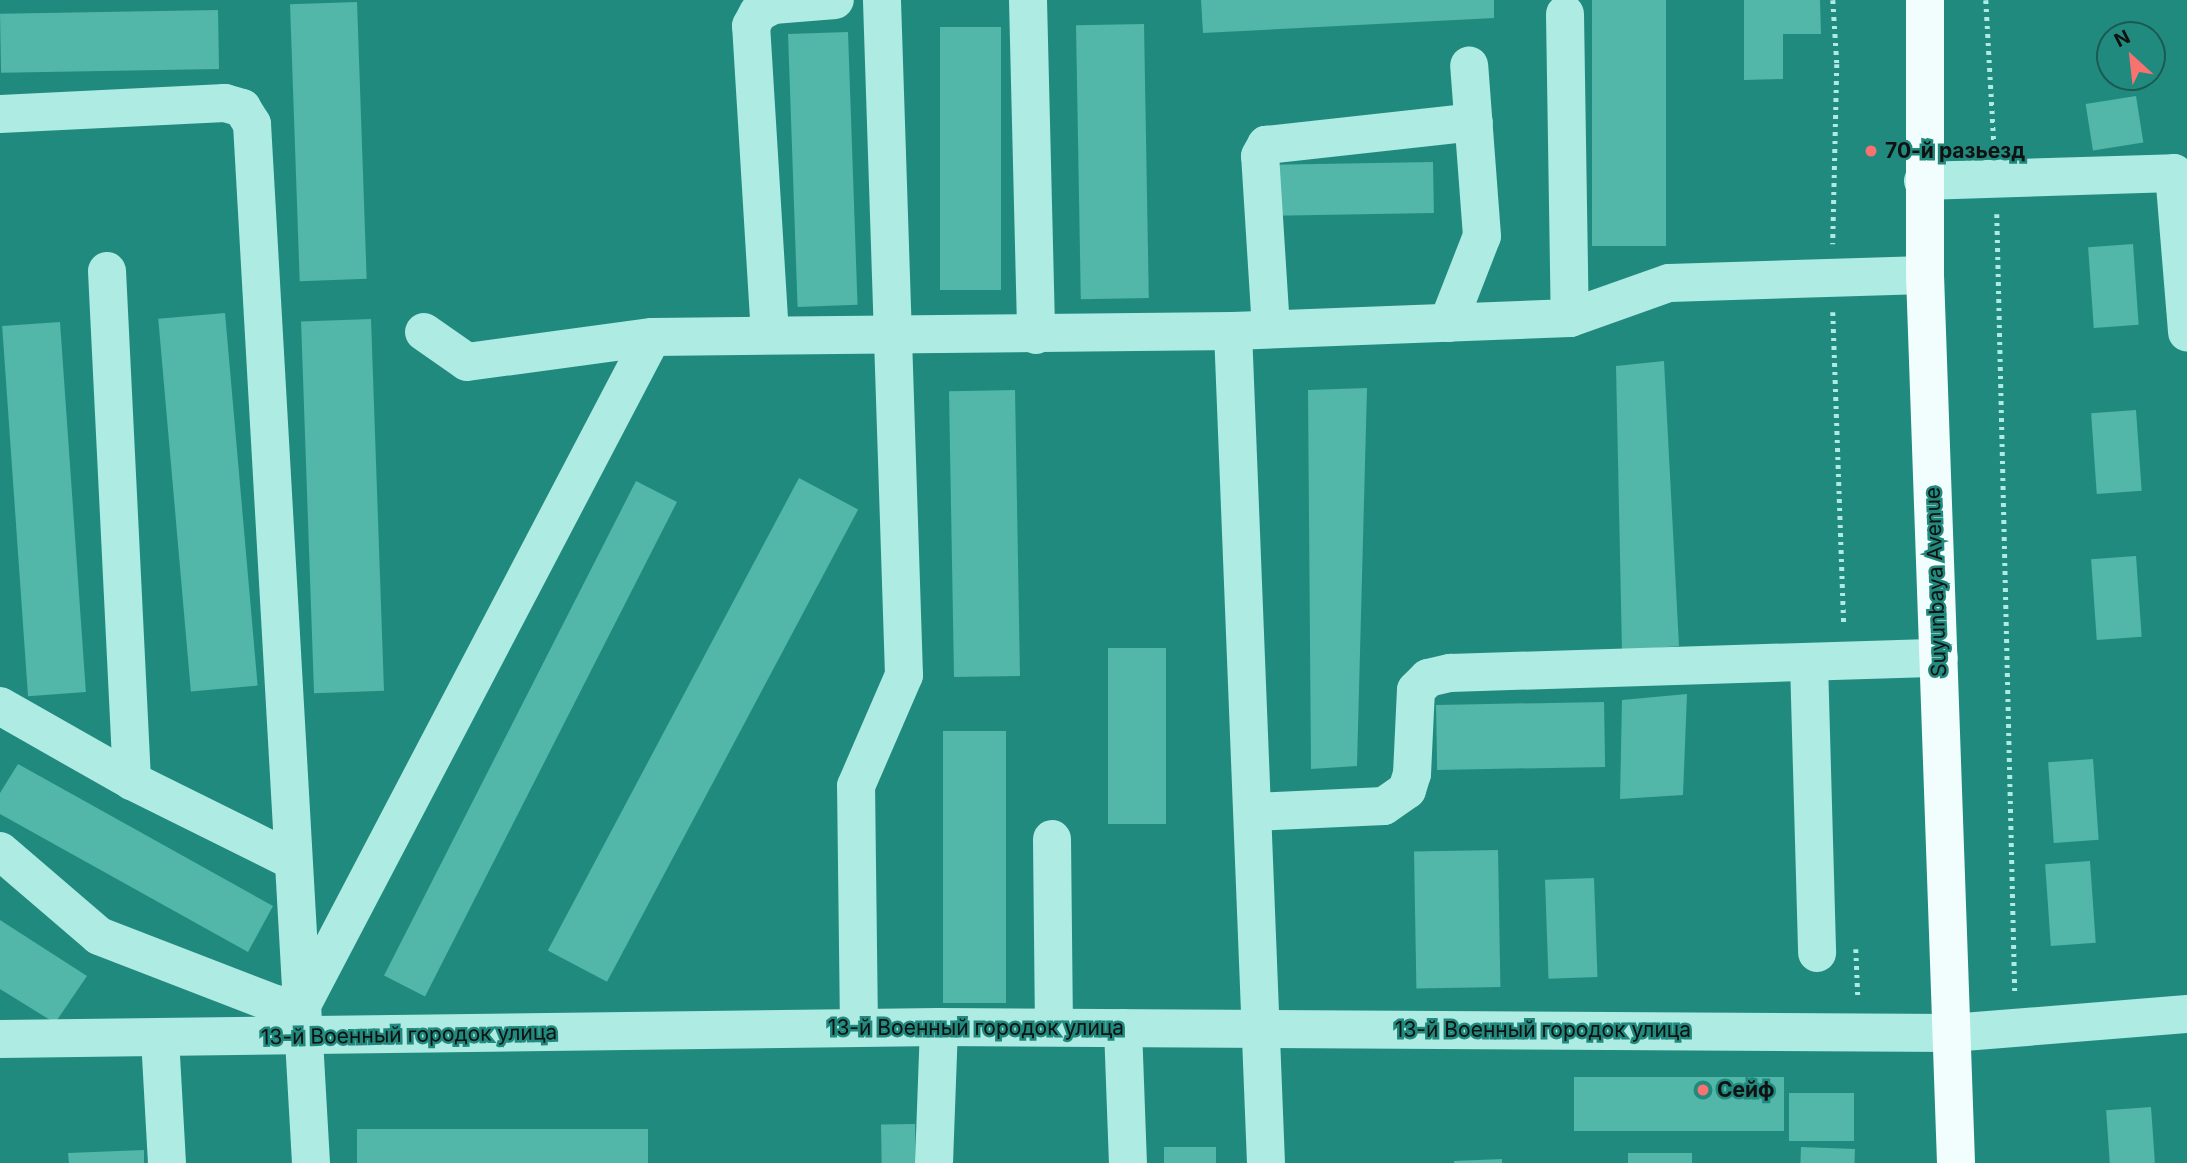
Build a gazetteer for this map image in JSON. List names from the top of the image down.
{
  "streets": {
    "main road": ["Suyunbaya Avenue"],
    "street": ["13-й Военный городок улица"]
  },
  "crossings": [
    ["Suyunbaya Avenue", "13-й Военный городок улица"]
  ],
  "places": ["70-й разьезд", "Сейф"],
  "north": "top left"
}
